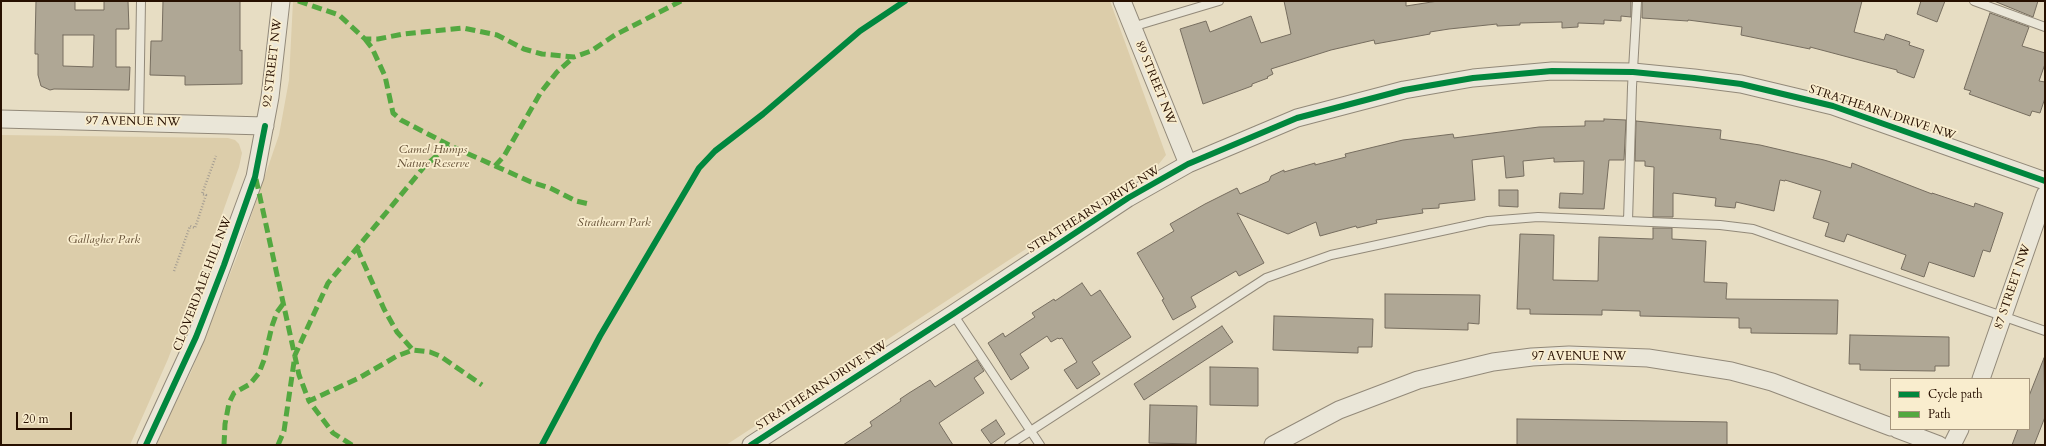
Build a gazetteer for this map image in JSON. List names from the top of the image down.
{
  "streets": {
    "street": [
      "92 STREET NW",
      "89 STREET NW",
      "STRATHEARN DRIVE NW",
      "97 AVENUE NW",
      "CLOVERDALE HILL NW",
      "87 STREET NW"
    ]
  },
  "crossings": [
    ["92 STREET NW", "97 AVENUE NW"],
    ["92 STREET NW", "CLOVERDALE HILL NW"],
    ["89 STREET NW", "STRATHEARN DRIVE NW"],
    ["97 AVENUE NW", "CLOVERDALE HILL NW"]
  ],
  "parks": ["Camel Humps Nature Reserve", "Strathearn Park", "Gallagher Park"],
  "legend": ["Cycle path", "Path"],
  "scale_bar": "20 m"
}
